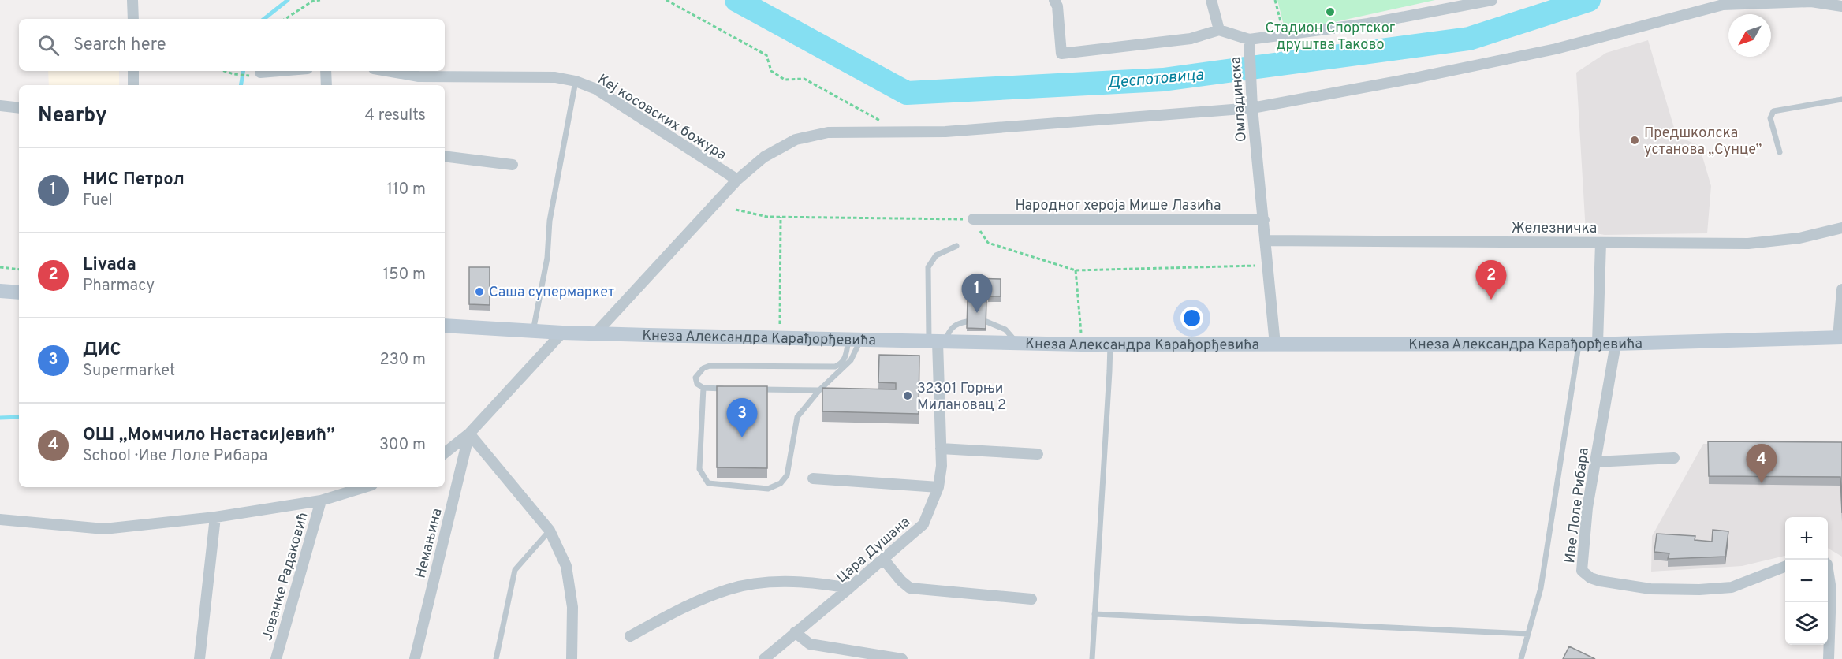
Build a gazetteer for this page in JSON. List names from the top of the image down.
{
  "streets": {
    "street": [
      "Омладинска",
      "Кеј косовских божура",
      "Народног хероја Мише Лазића",
      "Железничка",
      "Кнеза Александра Карађорђевића",
      "Иве Лоле Рибара",
      "Немањина",
      "Цара Душана",
      "Јованке Радаковић"
    ]
  },
  "crossings": [
    ["Омладинска", "Народног хероја Мише Лазића"],
    ["Омладинска", "Железничка"],
    ["Омладинска", "Кнеза Александра Карађорђевића"],
    ["Кнеза Александра Карађорђевића", "Иве Лоле Рибара"],
    ["Кнеза Александра Карађорђевића", "Цара Душана"]
  ],
  "water": ["Деспотовица"],
  "places": [
    "Стадион Спортског друштва Таково",
    "Предшколска установа „Сунце”",
    "Саша супермаркет",
    "32301 Горњи Милановац 2"
  ],
  "north": "bottom left",
  "page": {
    "search": "Search here",
    "heading": ["Nearby", "4 results"],
    "list": [
      {
        "mark": "1",
        "name": "НИС Петрол",
        "note": "Fuel",
        "value": "110 m"
      },
      {
        "mark": "2",
        "name": "Livada",
        "note": "Pharmacy",
        "value": "150 m"
      },
      {
        "mark": "3",
        "name": "ДИС",
        "note": "Supermarket",
        "value": "230 m"
      },
      {
        "mark": "4",
        "name": "ОШ „Момчило Настасијевић”",
        "note": "School · Иве Лоле Рибара",
        "value": "300 m"
      }
    ],
    "pins": [
      "2",
      "1",
      "3",
      "4"
    ],
    "map_buttons": ["+", "−"]
  }
}
